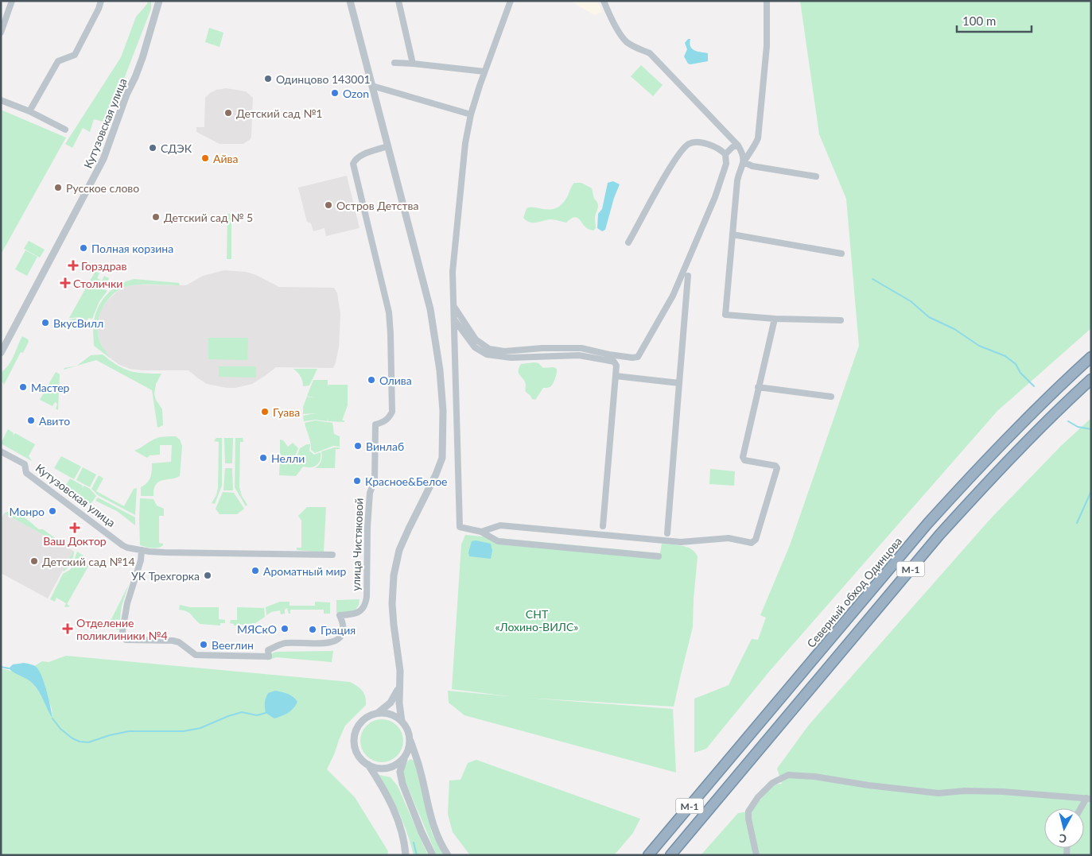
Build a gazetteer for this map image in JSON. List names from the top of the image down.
{
  "streets": {
    "highway": ["М-1", "Северный обход Одинцова"],
    "street": ["Кутузовская улица", "улица Чистяковой"]
  },
  "crossings": [
    ["Кутузовская улица", "улица Чистяковой"]
  ],
  "parks": ["СНТ «Лохино-ВИЛС»"],
  "places": {
    "other": [
      "Одинцово 143001",
      "Ozon",
      "Детский сад №1",
      "СДЭК",
      "Айва",
      "Русское слово",
      "Остров Детства",
      "Детский сад № 5",
      "Полная корзина",
      "ВкусВилл",
      "Олива",
      "Мастер",
      "Гуава",
      "Авито",
      "Винлаб",
      "Нелли",
      "Красное&Белое",
      "Монро",
      "Детский сад №14",
      "Ароматный мир",
      "УК Трехгорка",
      "МЯСкО",
      "Грация",
      "Beerлин"
    ],
    "health": [
      "Горздрав",
      "Столички",
      "Ваш Доктор",
      "Отделение поликлиники №4"
    ]
  },
  "scale_bar": "100 m",
  "north": "bottom"
}
